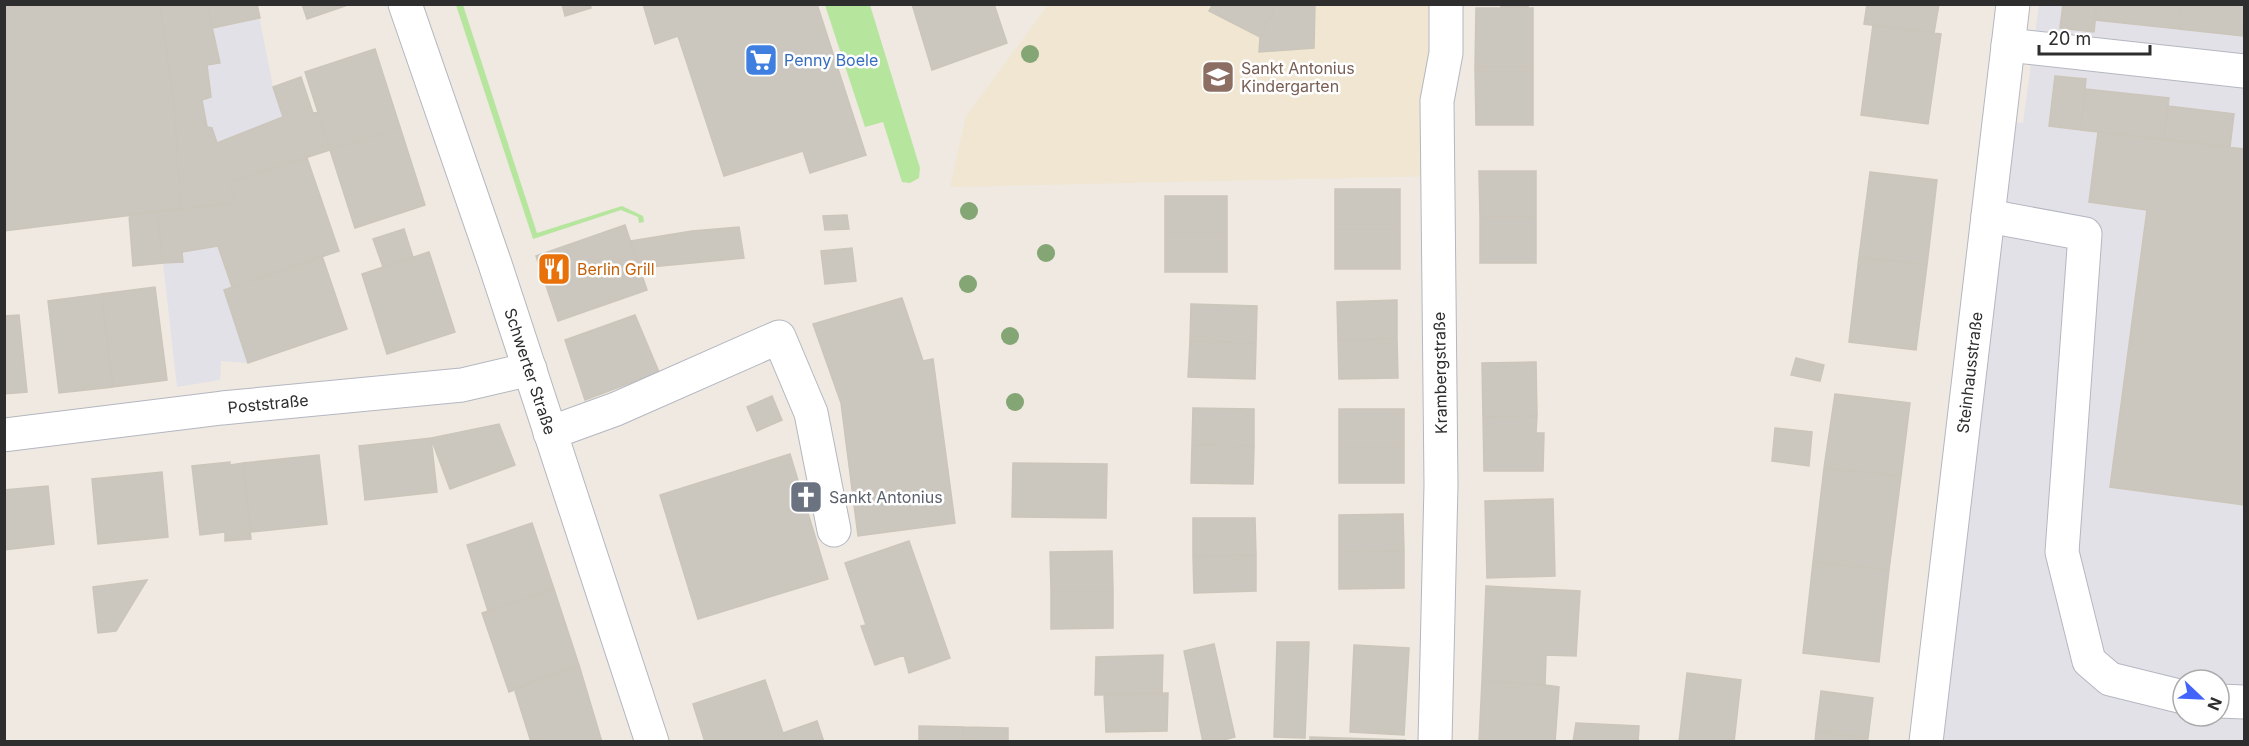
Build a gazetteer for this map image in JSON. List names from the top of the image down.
{
  "streets": {
    "street": [
      "Schwerter Straße",
      "Krambergstraße",
      "Steinhausstraße",
      "Poststraße"
    ]
  },
  "crossings": [
    ["Schwerter Straße", "Poststraße"]
  ],
  "places": {
    "supermarket": ["Penny Boele"],
    "school or university": ["Sankt Antonius Kindergarten"],
    "restaurant": ["Berlin Grill"],
    "church": ["Sankt Antonius"]
  },
  "scale_bar": "20 m",
  "north": "bottom right"
}
